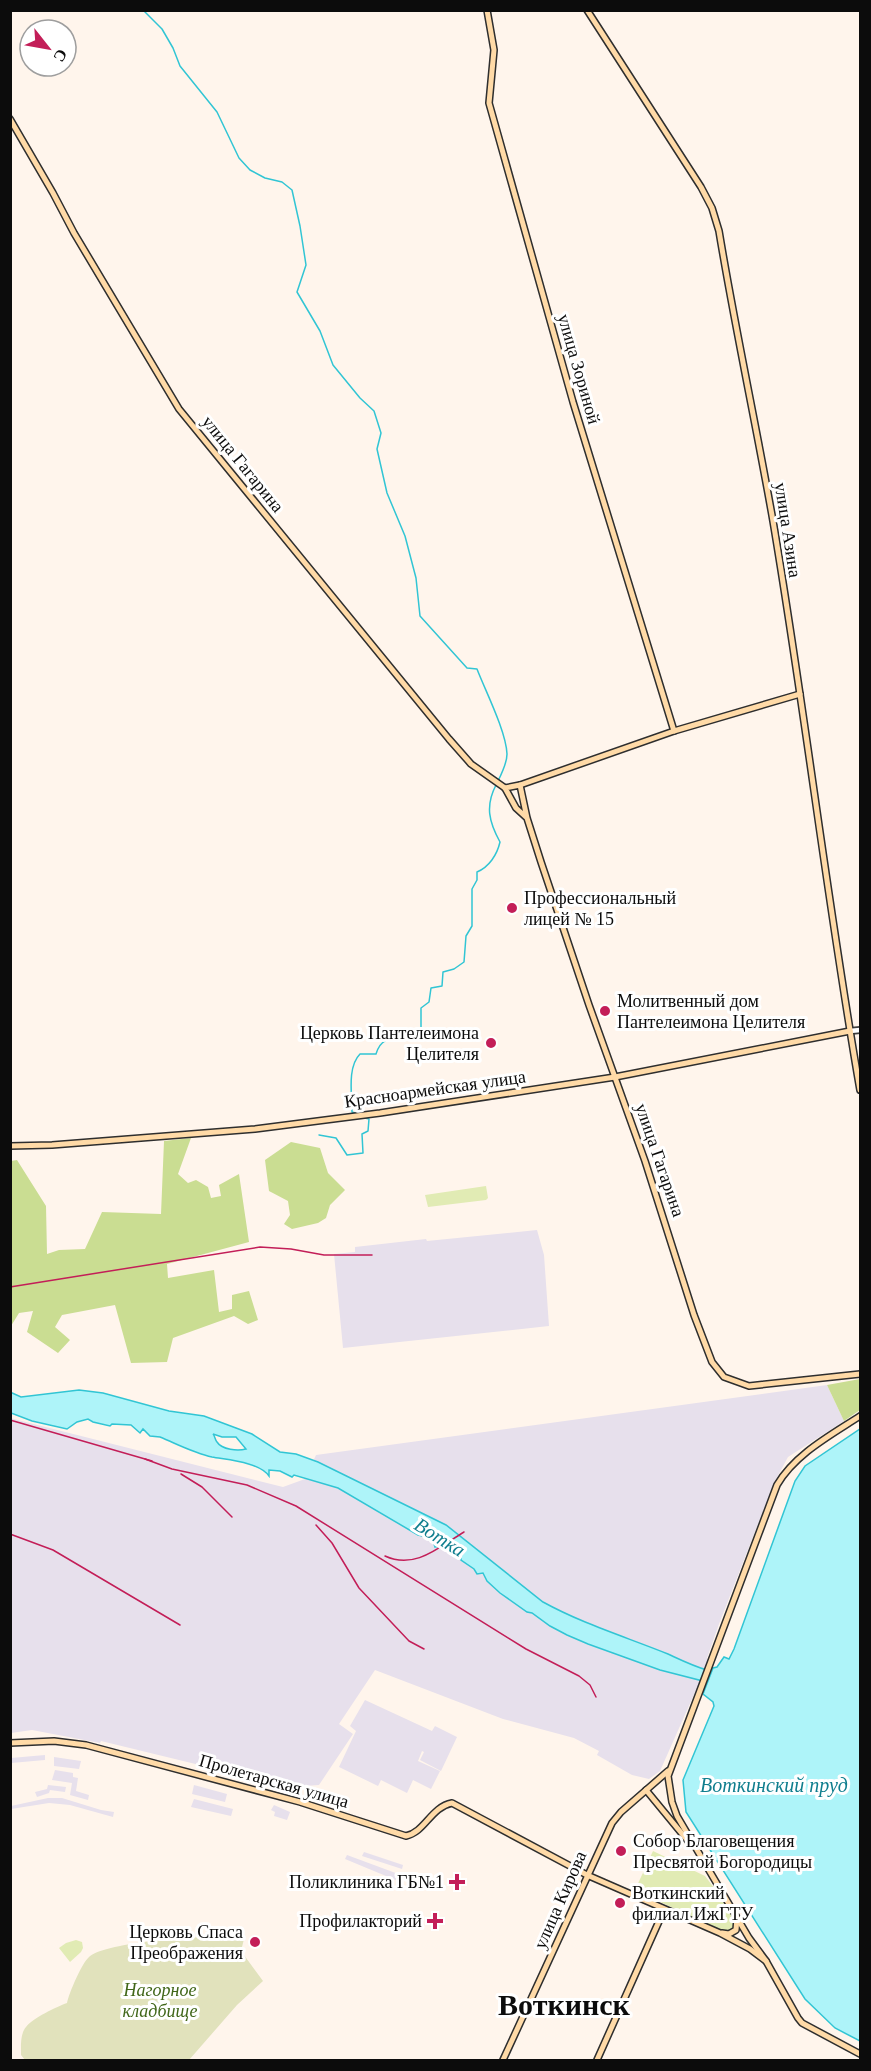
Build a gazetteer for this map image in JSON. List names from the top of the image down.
{
  "streets": {
    "main road": [
      "улица Зориной",
      "улица Гагарина",
      "улица Азина",
      "Красноармейская улица",
      "Пролетарская улица",
      "улица Кирова"
    ]
  },
  "crossings": [
    ["улица Гагарина", "Красноармейская улица"],
    ["улица Азина", "Красноармейская улица"],
    ["Пролетарская улица", "улица Кирова"]
  ],
  "districts": ["Воткинск"],
  "water": ["Вотка", "Воткинский пруд"],
  "parks": ["Нагорное кладбище"],
  "places": {
    "other": [
      "Профессиональный лицей № 15",
      "Молитвенный дом Пантелеимона Целителя",
      "Церковь Пантелеимона Целителя",
      "Собор Благовещения Пресвятой Богородицы",
      "Воткинский филиал ИжГТУ",
      "Церковь Спаса Преображения"
    ],
    "health": ["Поликлиника ГБ№1", "Профилакторий"]
  },
  "north": "bottom right"
}
